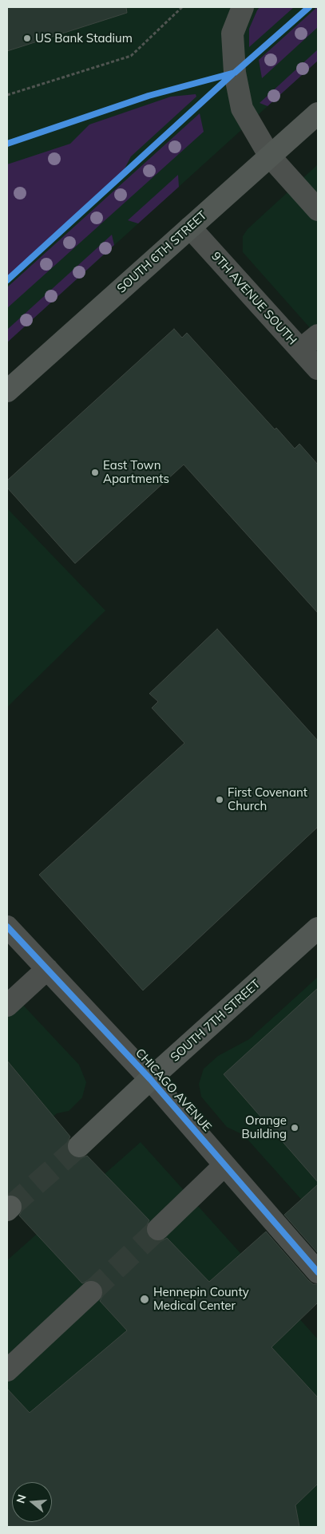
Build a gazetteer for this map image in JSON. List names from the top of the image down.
{
  "streets": {
    "main road": ["SOUTH 6TH STREET", "SOUTH 7TH STREET"],
    "street": ["9TH AVENUE SOUTH", "CHICAGO AVENUE"]
  },
  "crossings": [
    ["SOUTH 6TH STREET", "9TH AVENUE SOUTH"],
    ["SOUTH 7TH STREET", "CHICAGO AVENUE"]
  ],
  "places": [
    "US Bank Stadium",
    "East Town Apartments",
    "First Covenant Church",
    "Orange Building",
    "Hennepin County Medical Center"
  ],
  "north": "left"
}
